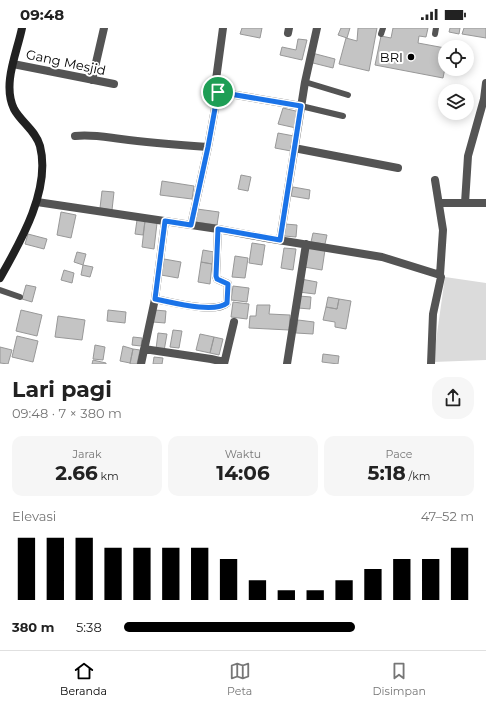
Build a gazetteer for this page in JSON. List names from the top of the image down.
{
  "streets": {
    "street": ["Gang Mesjid"]
  },
  "places": ["BRI"],
  "page": {
    "status": "09:48",
    "heading": ["Lari pagi", "09:48 · 7 × 380 m"],
    "stats": [
      ["Jarak", "2.66 km"],
      ["Waktu", "14:06"],
      ["Pace", "5:18 /km"]
    ],
    "chart": ["Elevasi", "47–52 m"],
    "list": [
      {
        "name": "380 m",
        "note": "5:38"
      }
    ],
    "tabs": ["Beranda", "Peta", "Disimpan"]
  }
}
